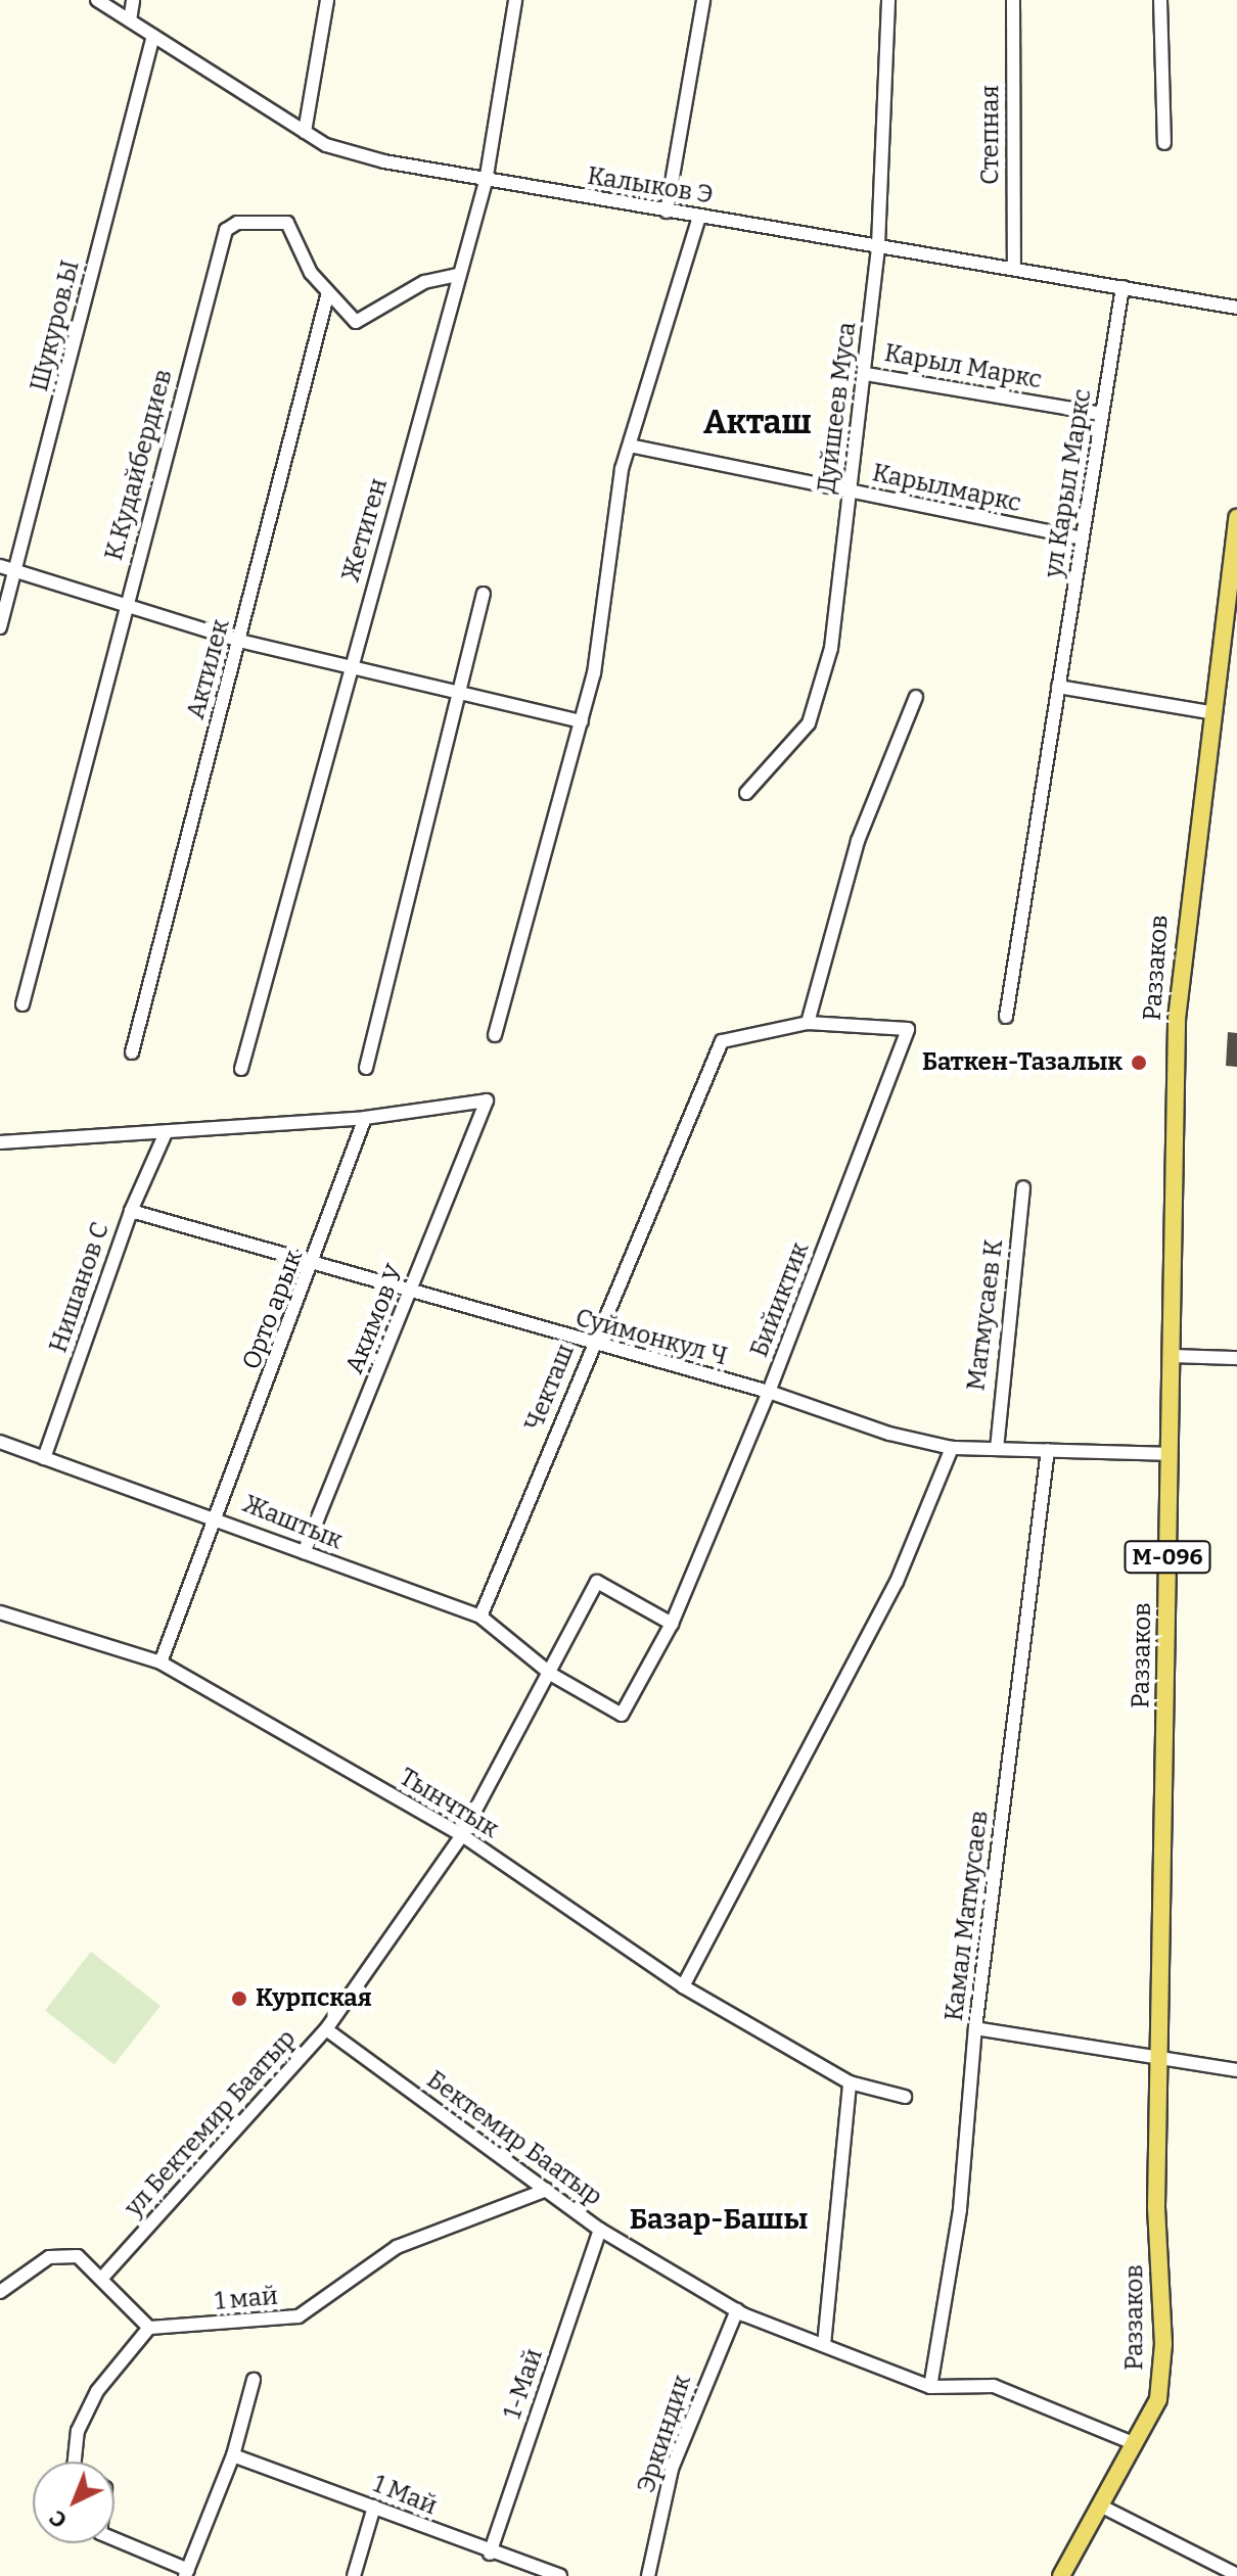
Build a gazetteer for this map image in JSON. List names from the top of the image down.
{
  "streets": {
    "main road": ["Раззаков", "М-096"],
    "street": [
      "Степная",
      "Калыков Э",
      "Шукуров.Ы",
      "Карыл Маркс",
      "Дуйшеев Муса",
      "К.Кудайбердиев",
      "ул Карыл Маркс",
      "Карылмаркс",
      "Жетиген",
      "Актилек",
      "Нишанов С",
      "Бийиктик",
      "Орто арык",
      "Матмусаев К",
      "Акимов У",
      "Суймонкул Ч",
      "Чекташ",
      "Жаштык",
      "Тынчтык",
      "Камал Матмусаев",
      "ул Бектемир Баатыр",
      "Бектемир Баатыр",
      "1 май",
      "1-Май",
      "Эркиндик",
      "1 Май"
    ]
  },
  "crossings": [
    ["Степная", "Калыков Э"],
    ["Калыков Э", "Шукуров.Ы"],
    ["Калыков Э", "Дуйшеев Муса"],
    ["Калыков Э", "ул Карыл Маркс"],
    ["Калыков Э", "Жетиген"],
    ["Карыл Маркс", "Дуйшеев Муса"],
    ["Карыл Маркс", "ул Карыл Маркс"],
    ["Дуйшеев Муса", "Карылмаркс"],
    ["К.Кудайбердиев", "Жетиген"],
    ["К.Кудайбердиев", "Актилек"],
    ["ул Карыл Маркс", "Карылмаркс"],
    ["Раззаков", "Суймонкул Ч"],
    ["Раззаков", "Бектемир Баатыр"],
    ["Нишанов С", "Суймонкул Ч"],
    ["Нишанов С", "Жаштык"],
    ["Бийиктик", "Суймонкул Ч"],
    ["Бийиктик", "Чекташ"],
    ["Бийиктик", "Жаштык"],
    ["Бийиктик", "ул Бектемир Баатыр"],
    ["Орто арык", "Акимов У"],
    ["Орто арык", "Суймонкул Ч"],
    ["Орто арык", "Жаштык"],
    ["Орто арык", "Тынчтык"],
    ["Матмусаев К", "Суймонкул Ч"],
    ["Акимов У", "Суймонкул Ч"],
    ["Акимов У", "Жаштык"],
    ["Суймонкул Ч", "Чекташ"],
    ["Суймонкул Ч", "Камал Матмусаев"],
    ["Чекташ", "Жаштык"],
    ["Жаштык", "ул Бектемир Баатыр"],
    ["Тынчтык", "ул Бектемир Баатыр"],
    ["Камал Матмусаев", "Бектемир Баатыр"],
    ["ул Бектемир Баатыр", "Бектемир Баатыр"],
    ["Бектемир Баатыр", "1 май"],
    ["Бектемир Баатыр", "1-Май"],
    ["Бектемир Баатыр", "Эркиндик"],
    ["1-Май", "1 Май"]
  ],
  "districts": ["Акташ", "Базар-Башы"],
  "places": ["Баткен-Тазалык", "Курпская"],
  "north": "bottom left"
}
